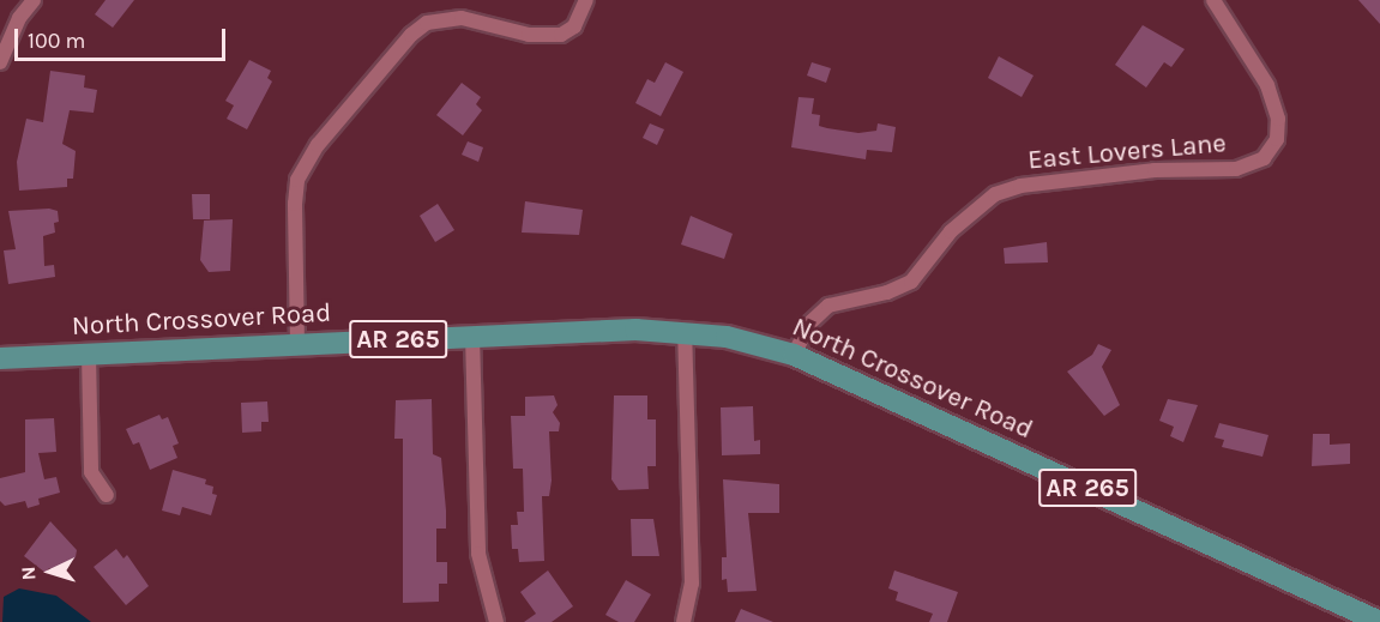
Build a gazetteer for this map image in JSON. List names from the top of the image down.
{
  "streets": {
    "main road": ["North Crossover Road", "AR 265"],
    "street": ["East Lovers Lane"]
  },
  "crossings": [
    ["East Lovers Lane", "North Crossover Road"]
  ],
  "scale_bar": "100 m",
  "north": "left"
}
